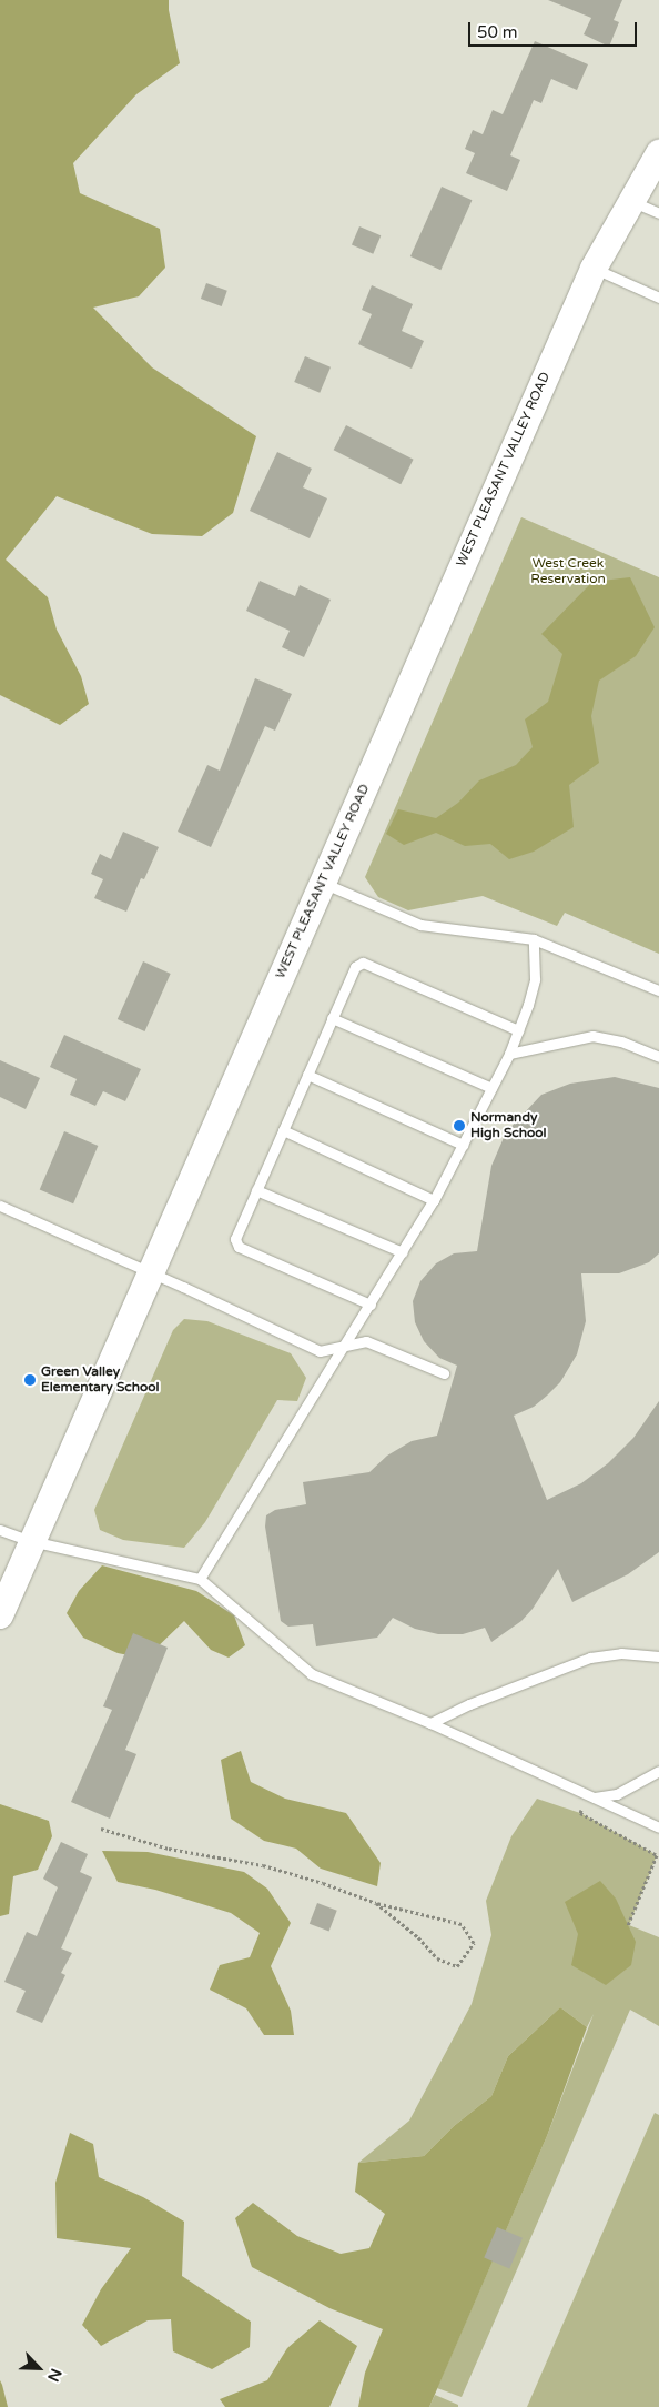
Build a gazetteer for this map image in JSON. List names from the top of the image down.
{
  "streets": {
    "main road": ["WEST PLEASANT VALLEY ROAD"]
  },
  "parks": ["West Creek Reservation"],
  "places": ["Normandy High School", "Green Valley Elementary School"],
  "scale_bar": "50 m",
  "north": "bottom right"
}
